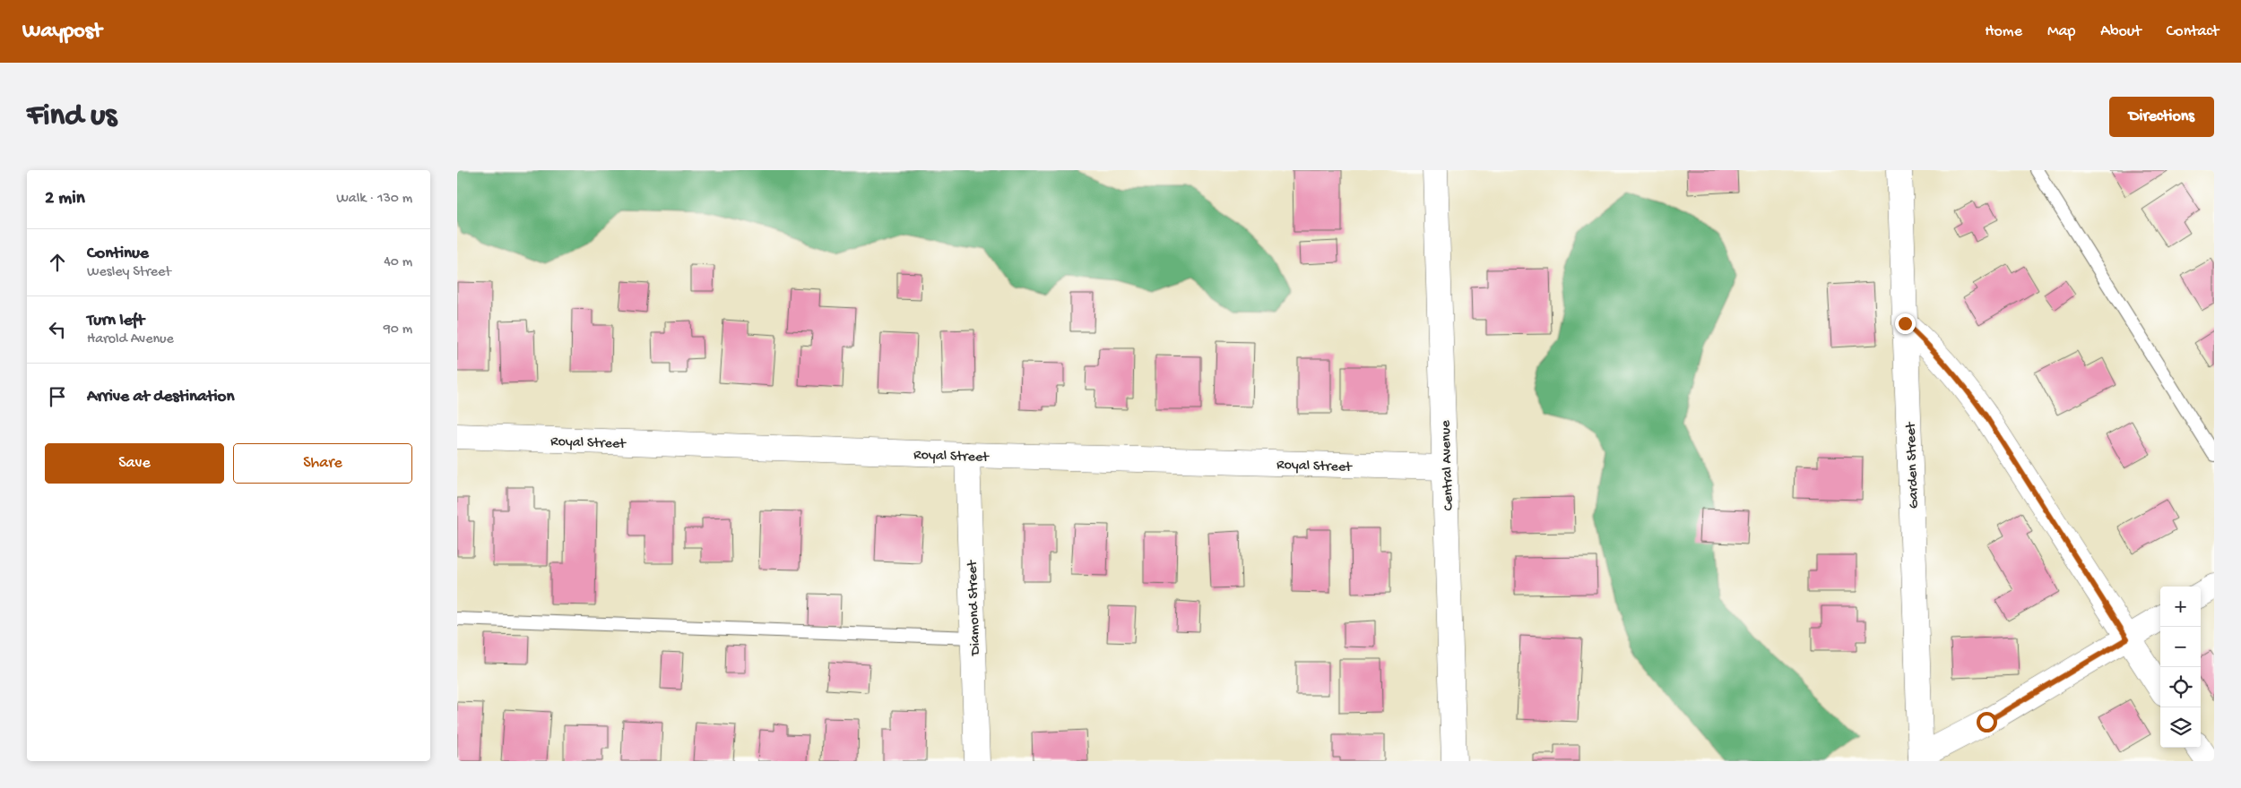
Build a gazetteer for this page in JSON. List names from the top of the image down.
{
  "streets": {
    "street": [
      "Royal Street",
      "Central Avenue",
      "Garden Street",
      "Diamond Street"
    ]
  },
  "crossings": [
    ["Royal Street", "Central Avenue"],
    ["Royal Street", "Diamond Street"]
  ],
  "page": {
    "header": "Waypost",
    "nav": [
      "Home",
      "Map",
      "About",
      "Contact"
    ],
    "buttons": [
      "Directions",
      ["Save", "Share"]
    ],
    "title": "Find us",
    "heading": ["2 min", "Walk · 130 m"],
    "list": [
      ["Continue", "Wesley Street", "40 m"],
      ["Turn left", "Harold Avenue", "90 m"],
      "Arrive at destination"
    ],
    "map_buttons": ["+", "−"]
  }
}
